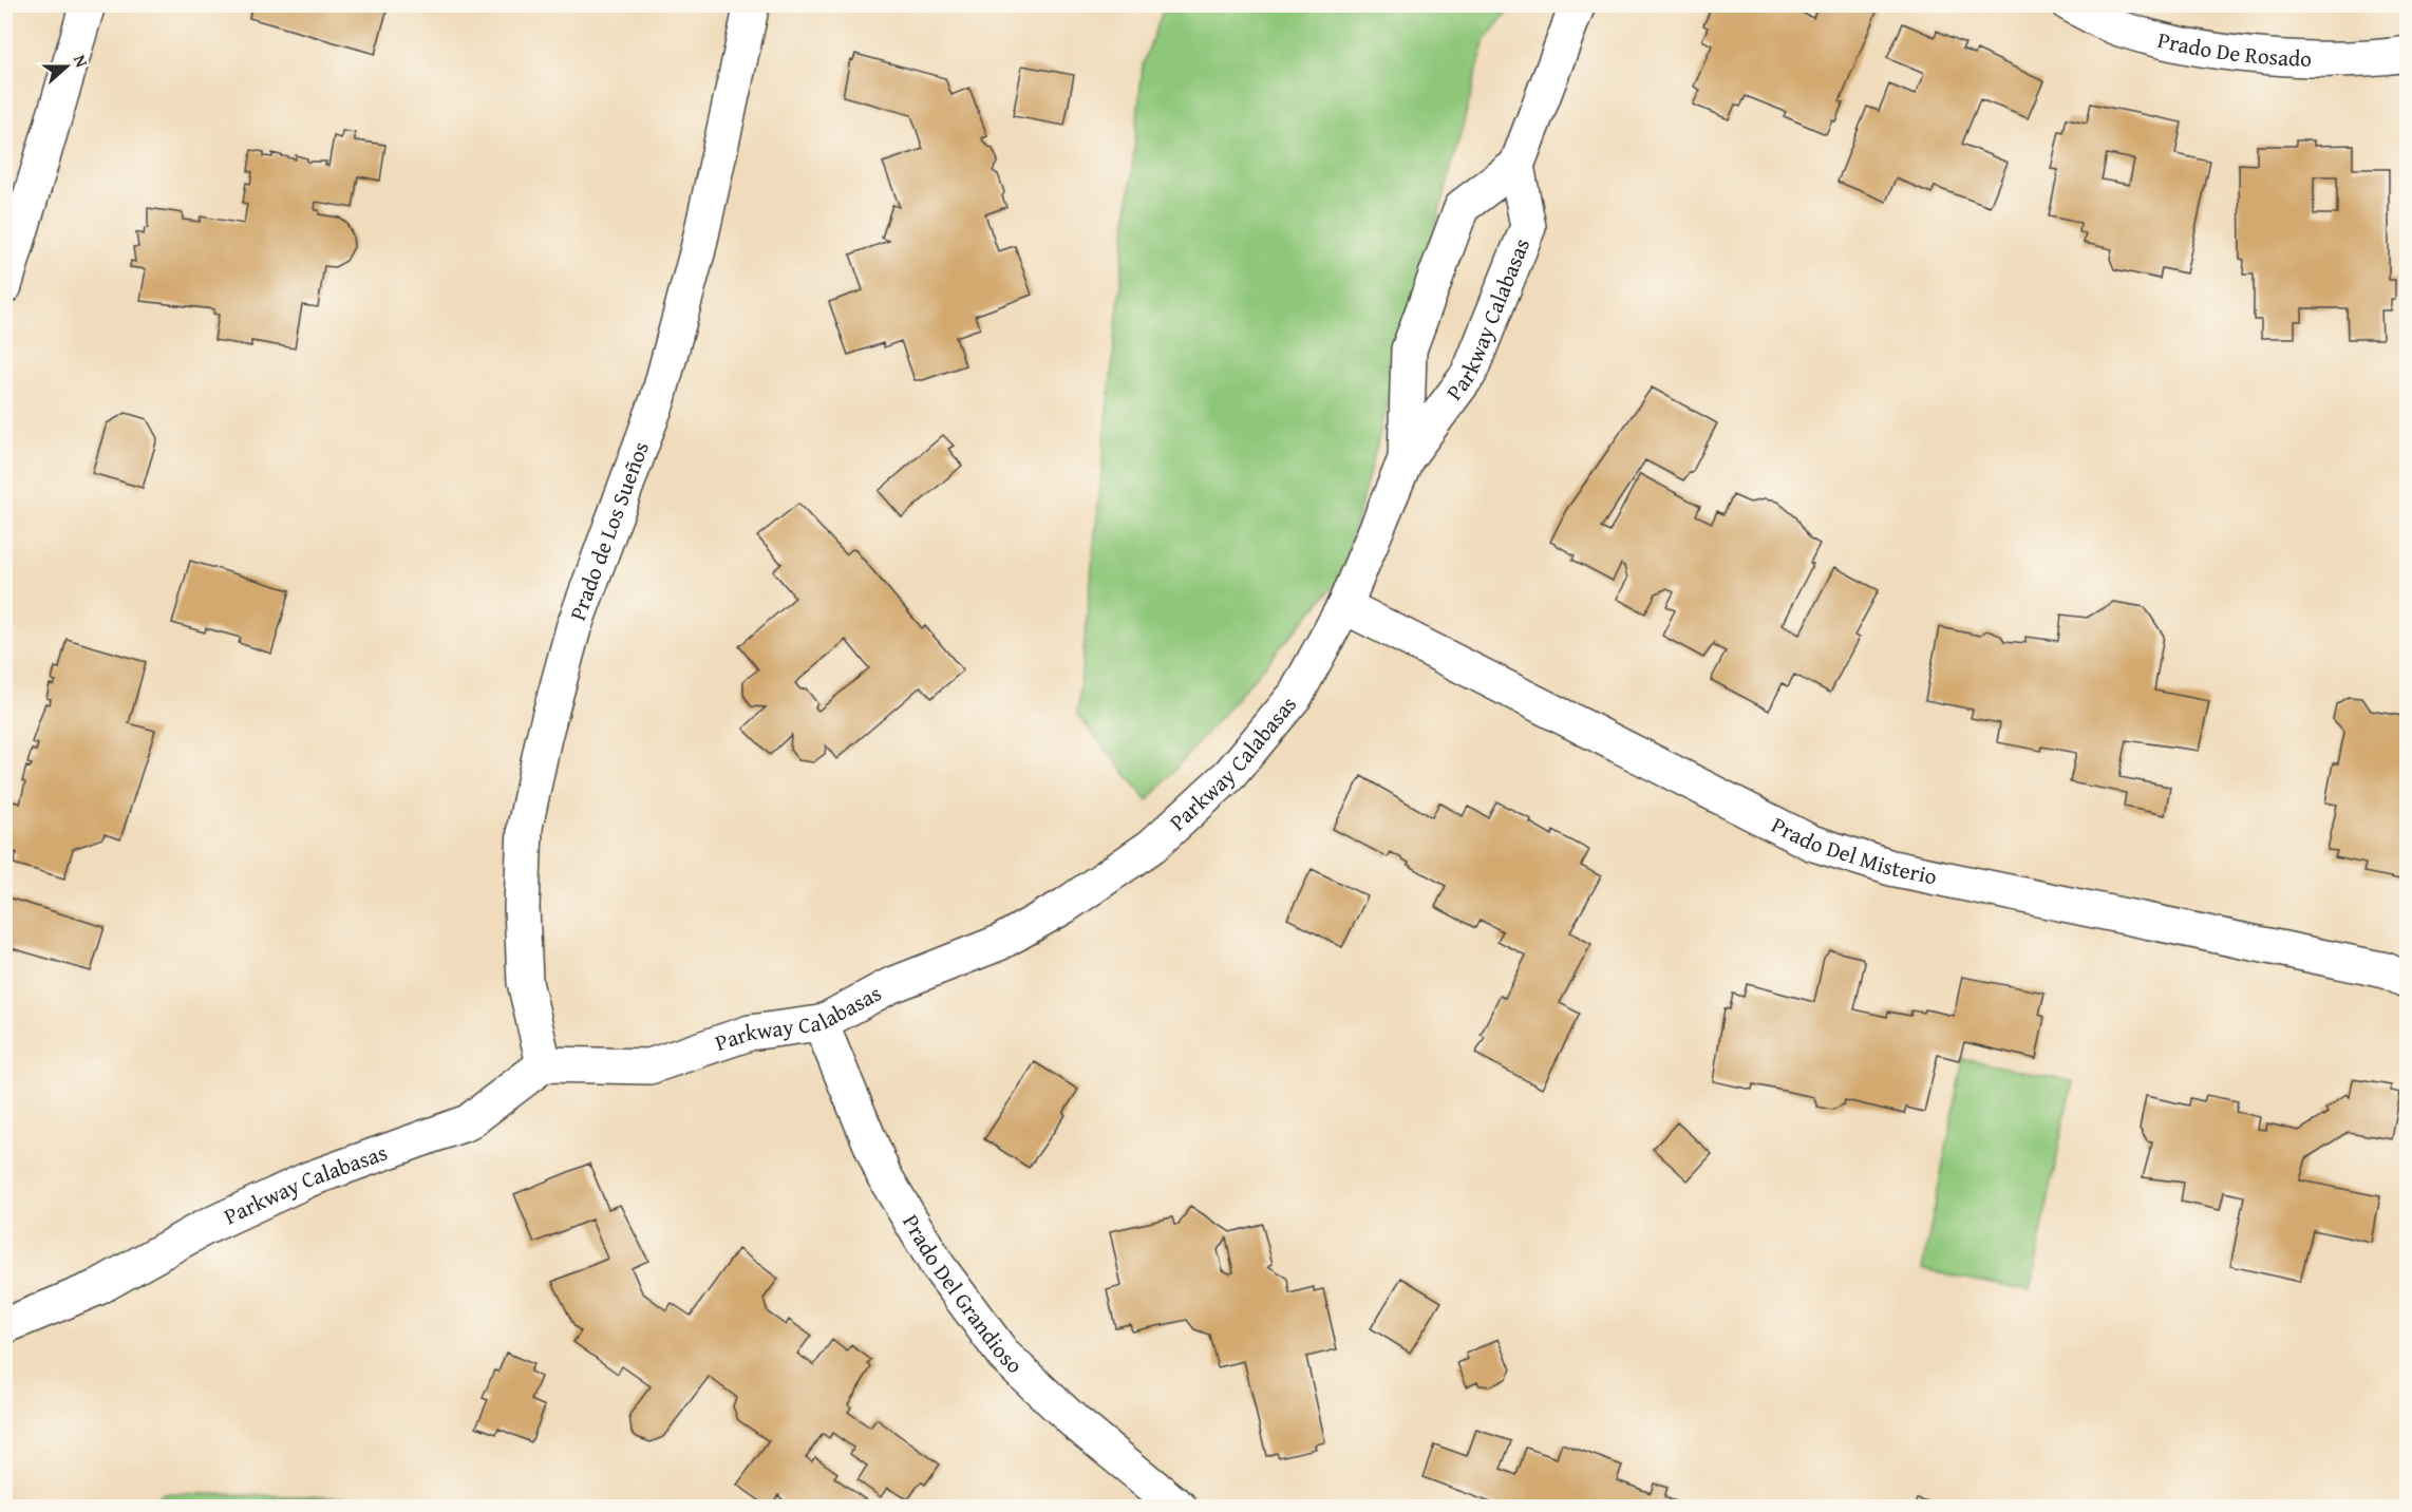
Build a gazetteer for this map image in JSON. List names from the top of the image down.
{
  "streets": {
    "street": [
      "Prado De Rosado",
      "Parkway Calabasas",
      "Prado de Los Sueños",
      "Prado Del Misterio",
      "Prado Del Grandioso"
    ]
  },
  "crossings": [
    ["Parkway Calabasas", "Prado de Los Sueños"],
    ["Parkway Calabasas", "Prado Del Misterio"],
    ["Parkway Calabasas", "Prado Del Grandioso"]
  ],
  "north": "right"
}
